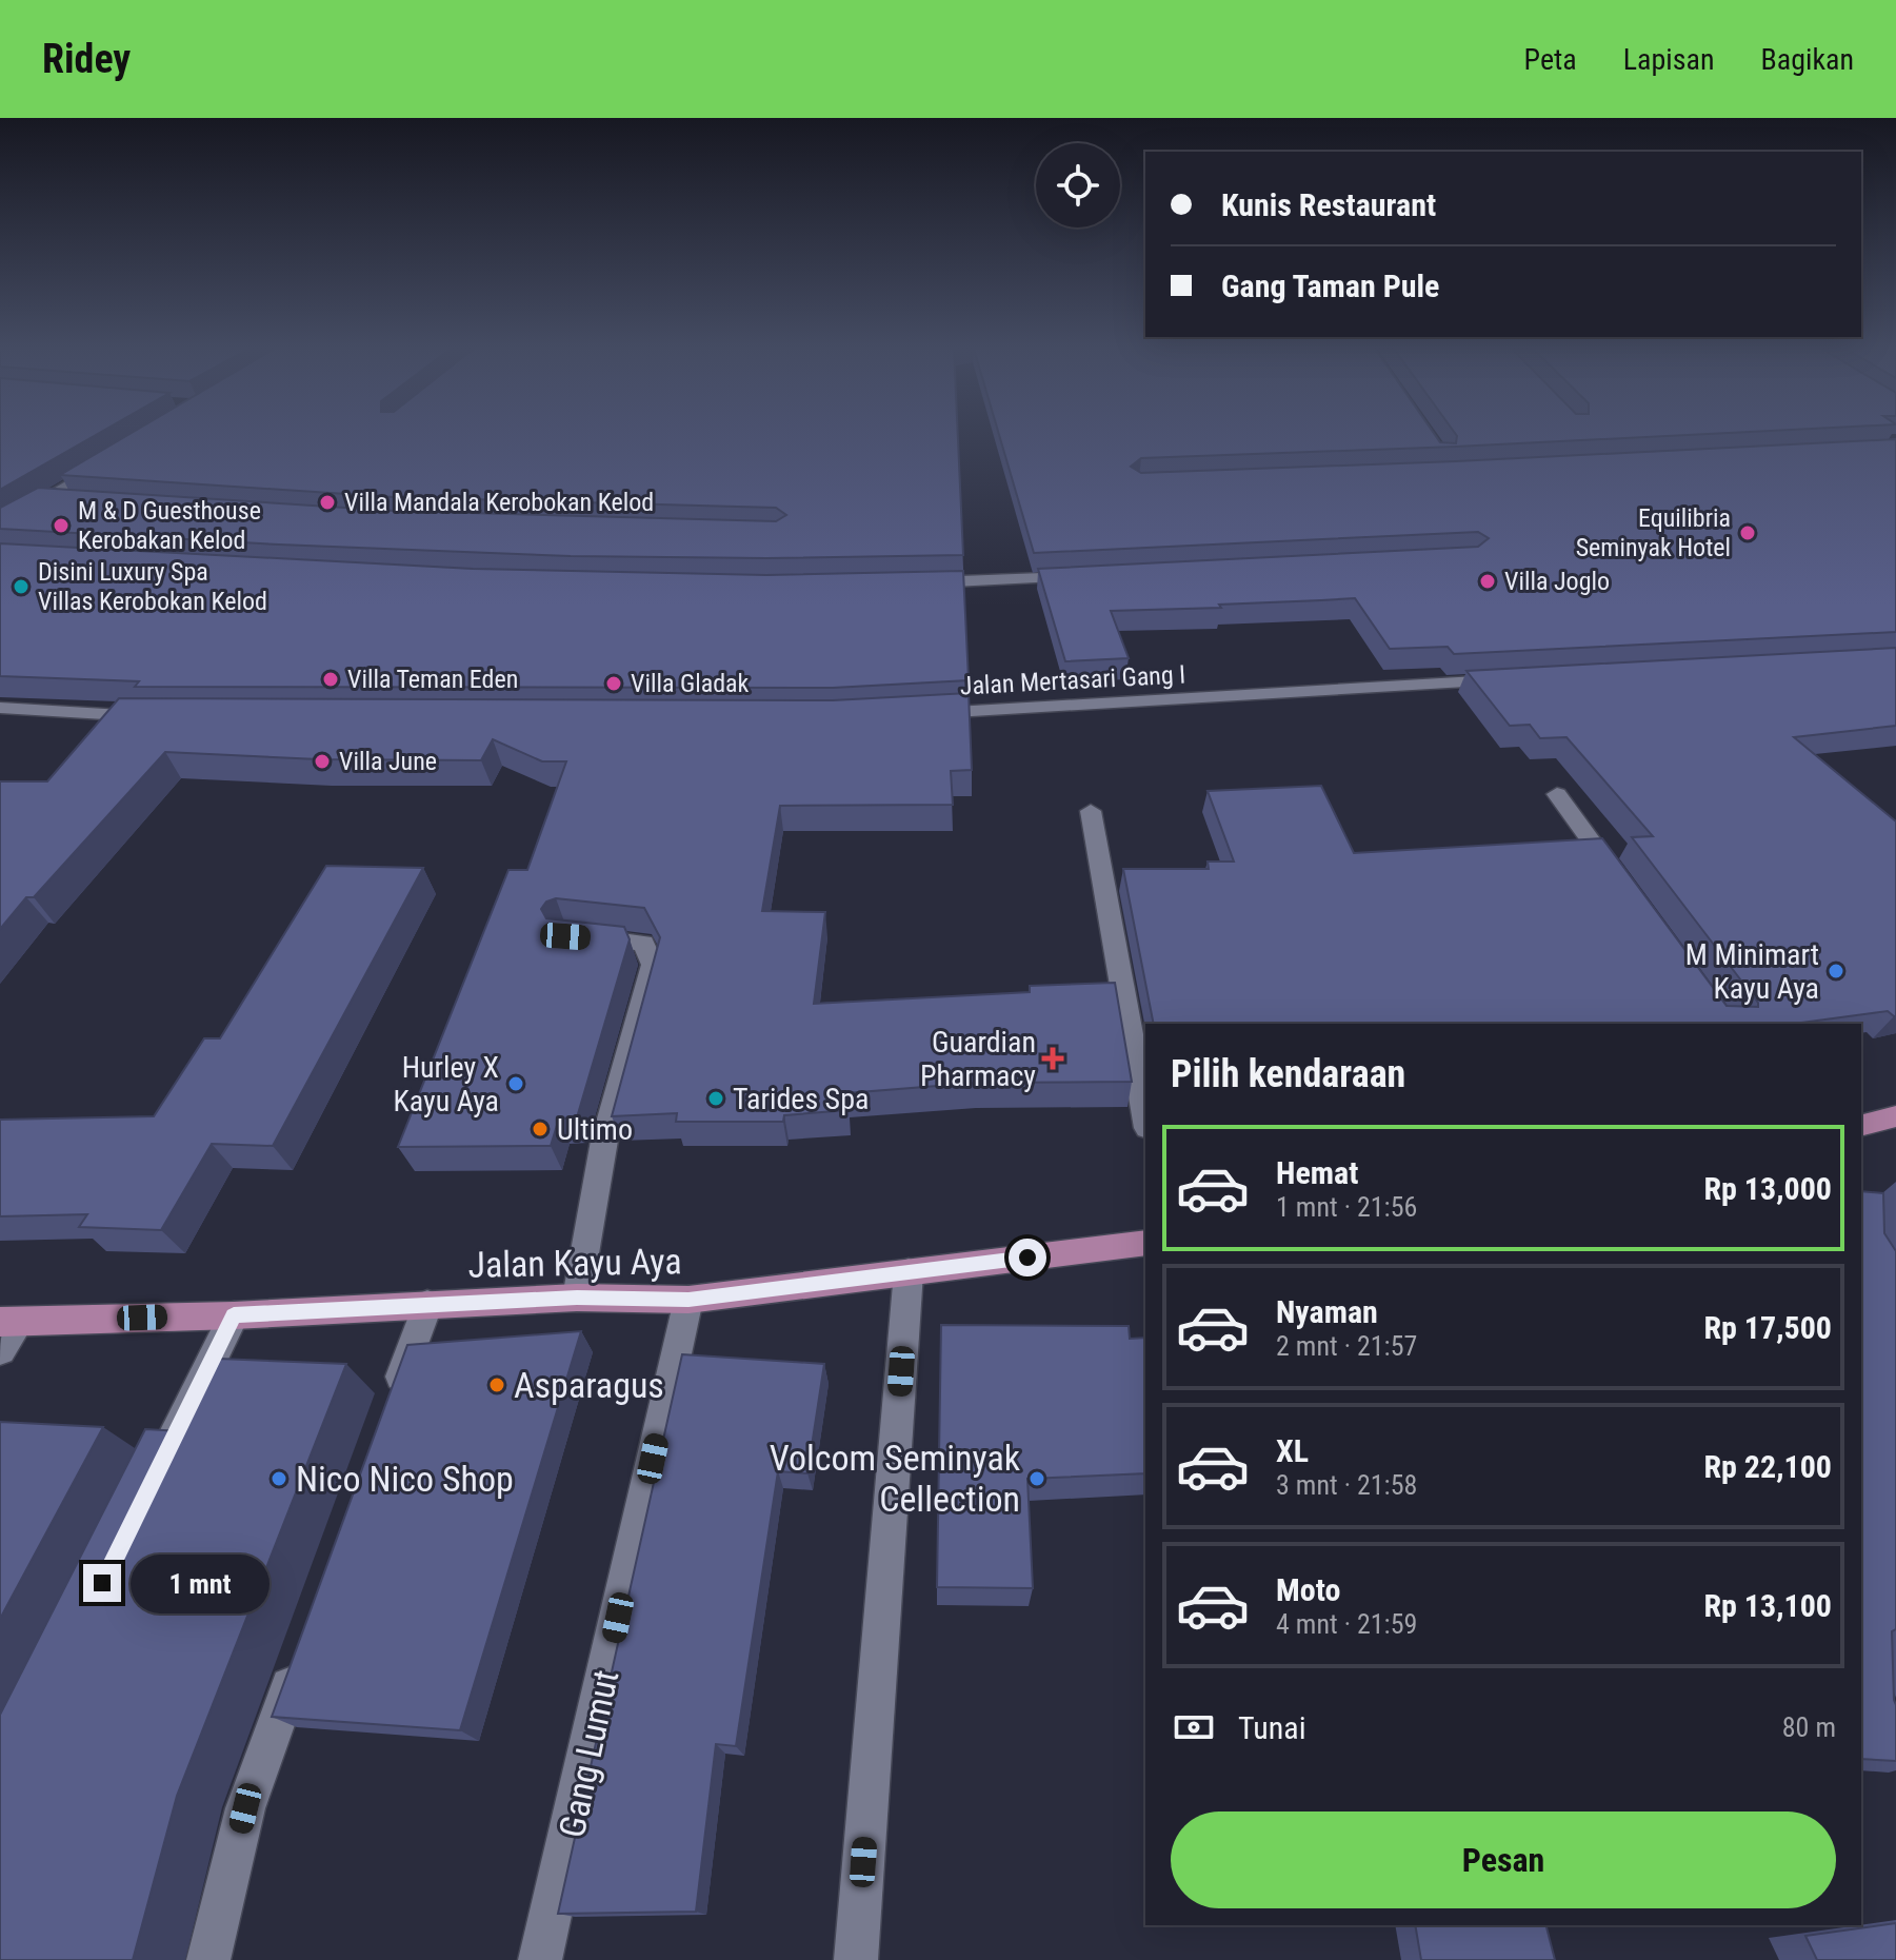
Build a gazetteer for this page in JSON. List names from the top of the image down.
{
  "streets": {
    "main road": ["Jalan Kayu Aya"],
    "street": ["Jalan Mertasari Gang I", "Gang Lumut"]
  },
  "crossings": [
    ["Jalan Kayu Aya", "Gang Lumut"]
  ],
  "places": {
    "other": [
      "Villa Mandala Kerobokan Kelod",
      "M & D Guesthouse Kerobakan Kelod",
      "Equilibria Seminyak Hotel",
      "Villa Joglo",
      "Disini Luxury Spa Villas Kerobokan Kelod",
      "Villa Teman Eden",
      "Villa Gladak",
      "Villa June",
      "M Minimart Kayu Aya",
      "Hurley X Kayu Aya",
      "Tarides Spa",
      "Ultimo",
      "Asparagus",
      "Nico Nico Shop",
      "Volcom Seminyak Cellection"
    ],
    "health": ["Guardian Pharmacy"]
  },
  "page": {
    "header": "Ridey",
    "nav": ["Peta", "Lapisan", "Bagikan"],
    "banner": ["Kunis Restaurant", "Gang Taman Pule"],
    "heading": "Pilih kendaraan",
    "list": [
      {
        "name": "Hemat",
        "note": "1 mnt · 21:56",
        "value": "Rp 13,000"
      },
      {
        "name": "Nyaman",
        "note": "2 mnt · 21:57",
        "value": "Rp 17,500"
      },
      {
        "name": "XL",
        "note": "3 mnt · 21:58",
        "value": "Rp 22,100"
      },
      {
        "name": "Moto",
        "note": "4 mnt · 21:59",
        "value": "Rp 13,100"
      }
    ],
    "bubble": "1 mnt",
    "pay": ["Tunai", "80 m"],
    "buttons": "Pesan"
  }
}
